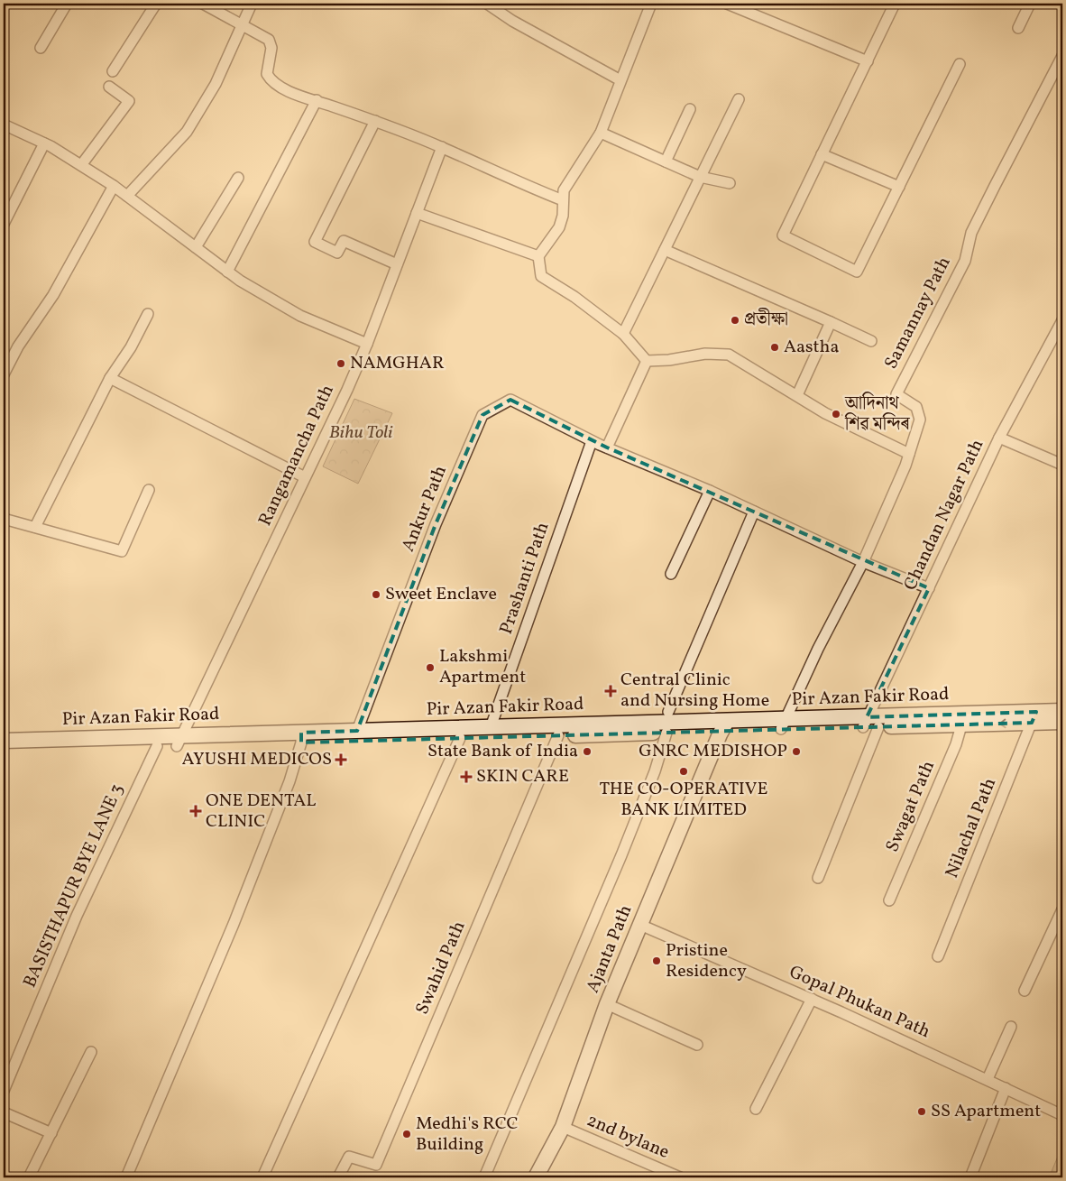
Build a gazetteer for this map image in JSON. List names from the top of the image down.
{
  "streets": {
    "main road": ["Pir Azan Fakir Road", "Ajanta Path"],
    "street": [
      "Samannay Path",
      "Rangamancha Path",
      "Ankur Path",
      "Chandan Nagar Path",
      "Prashanti Path",
      "Swagat Path",
      "Nilachal Path",
      "BASISTHAPUR BYE LANE 3",
      "Swahid Path",
      "Gopal Phukan Path",
      "2nd bylane"
    ]
  },
  "crossings": [
    ["Samannay Path", "Pir Azan Fakir Road"],
    ["Rangamancha Path", "Pir Azan Fakir Road"],
    ["Ankur Path", "Prashanti Path"],
    ["Ankur Path", "Pir Azan Fakir Road"],
    ["Chandan Nagar Path", "Pir Azan Fakir Road"],
    ["Prashanti Path", "Pir Azan Fakir Road"],
    ["Pir Azan Fakir Road", "Swagat Path"],
    ["Pir Azan Fakir Road", "Nilachal Path"],
    ["Pir Azan Fakir Road", "BASISTHAPUR BYE LANE 3"],
    ["Pir Azan Fakir Road", "Ajanta Path"],
    ["Pir Azan Fakir Road", "Swahid Path"],
    ["Ajanta Path", "Gopal Phukan Path"],
    ["Ajanta Path", "2nd bylane"]
  ],
  "parks": ["Bihu Toli"],
  "places": {
    "other": [
      "প্রতীক্ষা",
      "Aastha",
      "NAMGHAR",
      "আদিনাথ শিৱ মন্দিৰ",
      "Sweet Enclave",
      "Lakshmi Apartment",
      "State Bank of India",
      "GNRC MEDISHOP",
      "THE CO-OPERATIVE BANK LIMITED",
      "Pristine Residency",
      "SS Apartment",
      "Medhi's RCC Building"
    ],
    "health": [
      "Central Clinic and Nursing Home",
      "AYUSHI MEDICOS",
      "SKIN CARE",
      "ONE DENTAL CLINIC"
    ]
  }
}
